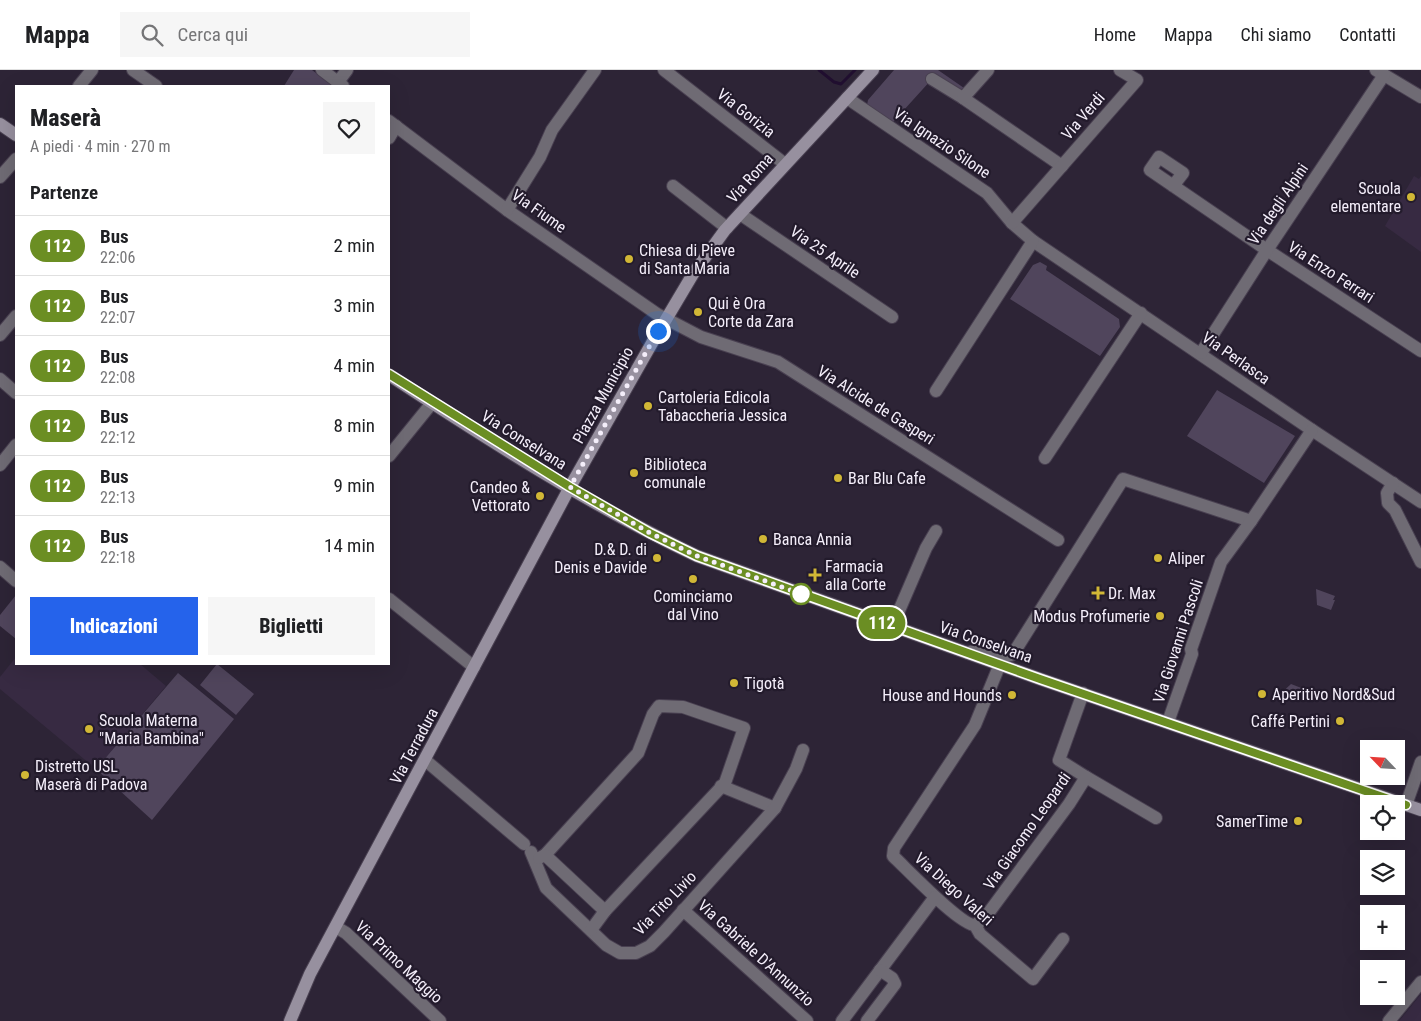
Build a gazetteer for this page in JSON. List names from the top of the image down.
{
  "streets": {
    "main road": [
      "Via Roma",
      "Piazza Municipio",
      "Via Conselvana",
      "Via Terradura"
    ],
    "street": [
      "Via Gorizia",
      "Via Verdi",
      "Via Ignazio Silone",
      "Via degli Alpini",
      "Via Fiume",
      "Via 25 Aprile",
      "Via Enzo Ferrari",
      "Via Perlasca",
      "Via Alcide de Gasperi",
      "Via Giovanni Pascoli",
      "Via Giacomo Leopardi",
      "Via Diego Valeri",
      "Via Tito Livio",
      "Via Gabriele D'Annunzio",
      "Via Primo Maggio"
    ]
  },
  "crossings": [
    ["Via Gorizia", "Via Roma"],
    ["Via Verdi", "Via Ignazio Silone"],
    ["Via Verdi", "Via Perlasca"],
    ["Via Ignazio Silone", "Via Roma"],
    ["Via Ignazio Silone", "Via Perlasca"],
    ["Via Roma", "Via Fiume"],
    ["Via Roma", "Via 25 Aprile"],
    ["Via Roma", "Piazza Municipio"],
    ["Via Roma", "Via Alcide de Gasperi"],
    ["Via degli Alpini", "Via Enzo Ferrari"],
    ["Via degli Alpini", "Via Perlasca"],
    ["Via Fiume", "Piazza Municipio"],
    ["Via Fiume", "Via Alcide de Gasperi"],
    ["Piazza Municipio", "Via Alcide de Gasperi"],
    ["Piazza Municipio", "Via Conselvana"],
    ["Piazza Municipio", "Via Terradura"],
    ["Via Conselvana", "Via Giovanni Pascoli"],
    ["Via Conselvana", "Via Terradura"],
    ["Via Conselvana", "Via Giacomo Leopardi"],
    ["Via Conselvana", "Via Diego Valeri"],
    ["Via Terradura", "Via Tito Livio"],
    ["Via Terradura", "Via Primo Maggio"],
    ["Via Giacomo Leopardi", "Via Diego Valeri"],
    ["Via Tito Livio", "Via Gabriele D'Annunzio"]
  ],
  "places": {
    "other": [
      "Scuola elementare",
      "Chiesa di Pieve di Santa Maria",
      "Qui è Ora Corte da Zara",
      "Cartoleria Edicola Tabaccheria Jessica",
      "Biblioteca comunale",
      "Bar Blu Cafe",
      "Candeo & Vettorato",
      "Banca Annia",
      "D.& D. di Denis e Davide",
      "Aliper",
      "Cominciamo dal Vino",
      "Modus Profumerie",
      "Tigotà",
      "Aperitivo Nord&Sud",
      "House and Hounds",
      "Caffé Pertini",
      "Scuola Materna \"Maria Bambina\"",
      "Distretto USL Maserà di Padova",
      "SamerTime"
    ],
    "health": ["Farmacia alla Corte", "Dr. Max"]
  },
  "lines": ["bus line 112"],
  "north": "top left",
  "page": {
    "header": "Mappa",
    "search": "Cerca qui",
    "nav": [
      "Home",
      "Mappa",
      "Chi siamo",
      "Contatti"
    ],
    "on_map": "112",
    "heading": [
      ["Maserà", "A piedi · 4 min · 270 m"],
      "Partenze"
    ],
    "list": [
      {
        "mark": "112",
        "name": "Bus",
        "note": "22:06",
        "value": "2 min"
      },
      {
        "mark": "112",
        "name": "Bus",
        "note": "22:07",
        "value": "3 min"
      },
      {
        "mark": "112",
        "name": "Bus",
        "note": "22:08",
        "value": "4 min"
      },
      {
        "mark": "112",
        "name": "Bus",
        "note": "22:12",
        "value": "8 min"
      },
      {
        "mark": "112",
        "name": "Bus",
        "note": "22:13",
        "value": "9 min"
      },
      {
        "mark": "112",
        "name": "Bus",
        "note": "22:18",
        "value": "14 min"
      }
    ],
    "buttons": ["Indicazioni", "Biglietti"],
    "map_buttons": ["+", "−"]
  }
}
